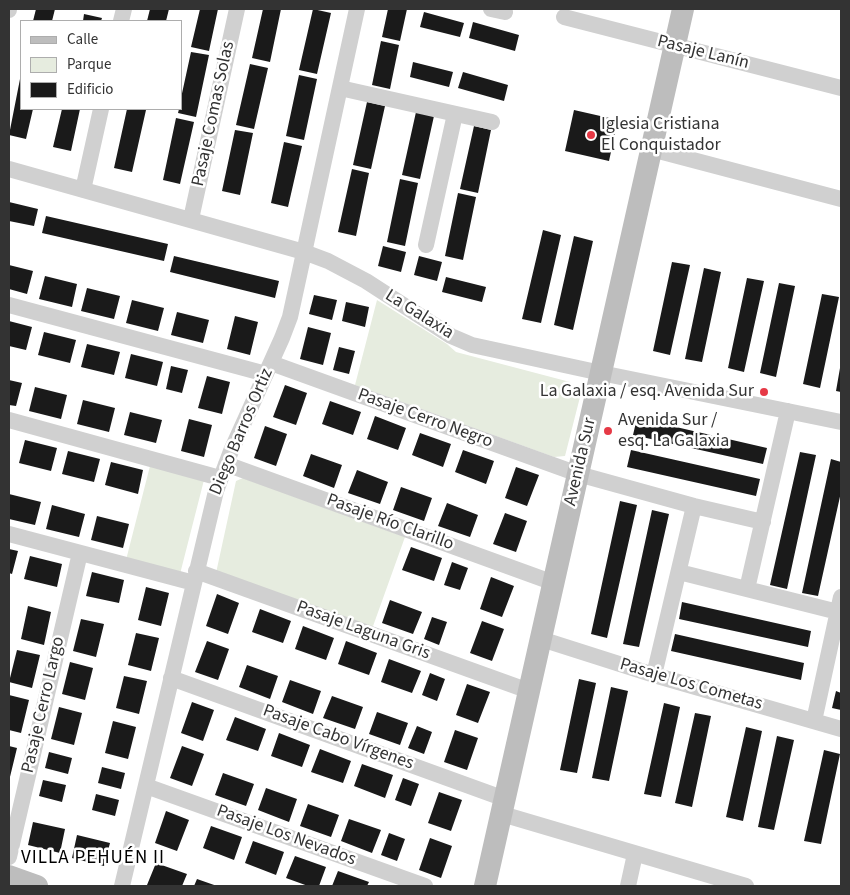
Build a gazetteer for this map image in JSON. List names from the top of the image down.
{
  "streets": {
    "street": [
      "Pasaje Lanín",
      "Pasaje Comas Solas",
      "La Galaxia",
      "Pasaje Cerro Negro",
      "Diego Barros Ortiz",
      "Avenida Sur",
      "Pasaje Río Clarillo",
      "Pasaje Laguna Gris",
      "Pasaje Los Cometas",
      "Pasaje Cerro Largo",
      "Pasaje Cabo Vírgenes",
      "Pasaje Los Nevados"
    ]
  },
  "crossings": [
    ["Pasaje Lanín", "Avenida Sur"],
    ["Pasaje Comas Solas", "La Galaxia"],
    ["La Galaxia", "Diego Barros Ortiz"],
    ["La Galaxia", "Avenida Sur"],
    ["Pasaje Cerro Negro", "Diego Barros Ortiz"],
    ["Pasaje Cerro Negro", "Avenida Sur"],
    ["Diego Barros Ortiz", "Pasaje Río Clarillo"],
    ["Diego Barros Ortiz", "Pasaje Laguna Gris"],
    ["Diego Barros Ortiz", "Pasaje Cabo Vírgenes"],
    ["Diego Barros Ortiz", "Pasaje Los Nevados"],
    ["Avenida Sur", "Pasaje Río Clarillo"],
    ["Avenida Sur", "Pasaje Laguna Gris"],
    ["Avenida Sur", "Pasaje Los Cometas"],
    ["Avenida Sur", "Pasaje Cabo Vírgenes"],
    ["Pasaje Laguna Gris", "Pasaje Cerro Largo"]
  ],
  "districts": ["VILLA PEHUÉN II"],
  "places": ["Iglesia Cristiana El Conquistador", "La Galaxia / esq. Avenida Sur", "Avenida Sur / esq. La Galaxia"],
  "legend": ["Calle", "Parque", "Edificio"]
}
